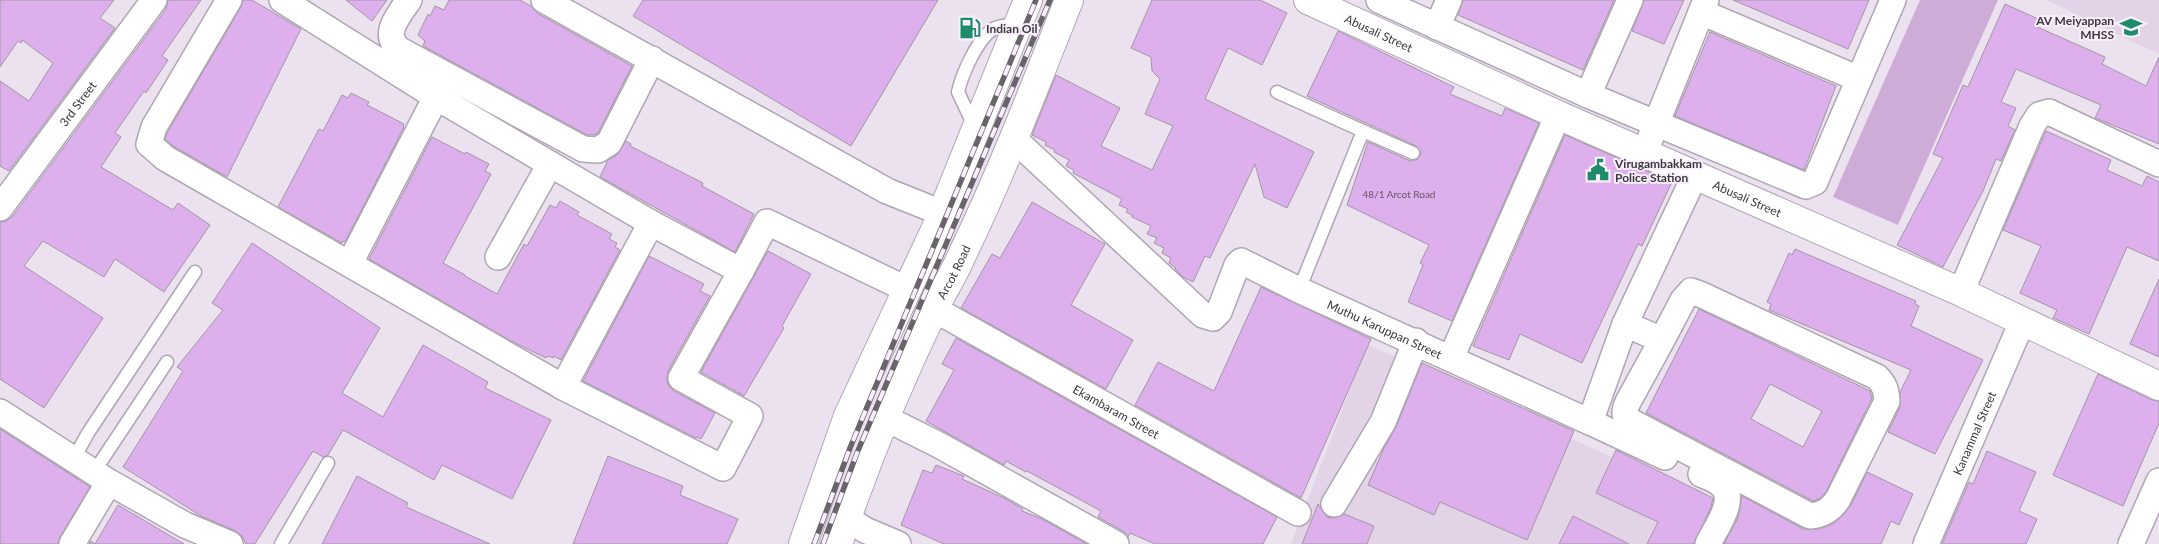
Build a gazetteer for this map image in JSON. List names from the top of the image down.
{
  "streets": {
    "main road": ["Abusali Street", "Arcot Road"],
    "street": [
      "3rd Street",
      "Muthu Karuppan Street",
      "Ekambaram Street",
      "Kanammal Street"
    ]
  },
  "crossings": [
    ["Abusali Street", "Kanammal Street"],
    ["Arcot Road", "Muthu Karuppan Street"],
    ["Arcot Road", "Ekambaram Street"]
  ],
  "places": {
    "school or university": ["AV Meiyappan MHSS"],
    "fuel station": ["Indian Oil"],
    "public building": ["Virugambakkam Police Station"]
  },
  "house_numbers": ["48/1 Arcot Road"]
}
